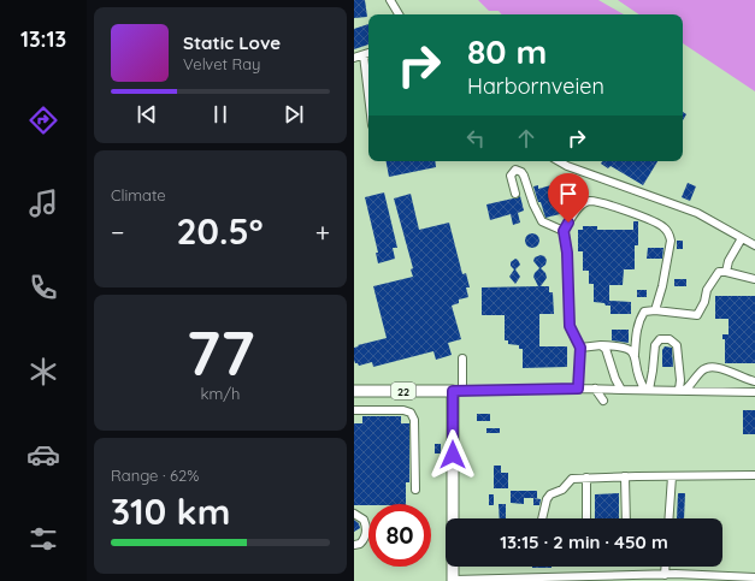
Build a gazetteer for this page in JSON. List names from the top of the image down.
{
  "streets": {
    "highway": ["22"]
  },
  "page": {
    "tabs": "13:13",
    "turn": ["80 m", "Harbornveien"],
    "song": ["Static Love", "Velvet Ray"],
    "tile": [
      "Climate",
      ["77", "km/h"],
      ["Range · 62%", "310 km"]
    ],
    "heat": ["−", "20.5°", "+"],
    "limit": "80",
    "trip": "13:15 · 2 min · 450 m"
  }
}
